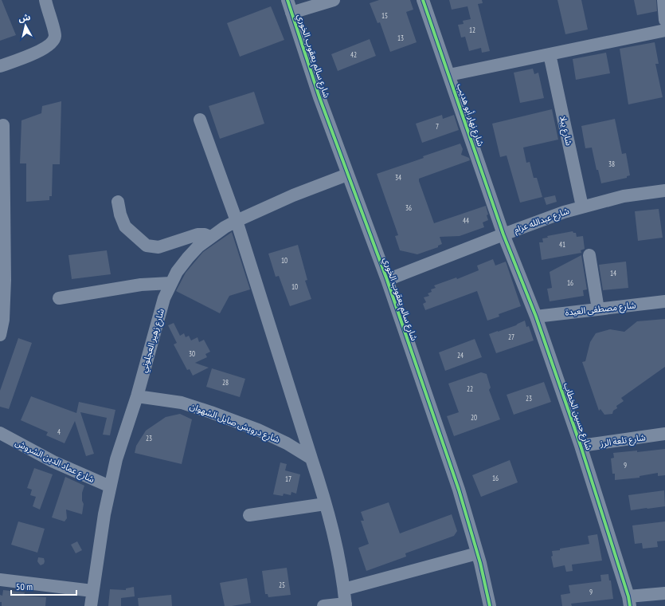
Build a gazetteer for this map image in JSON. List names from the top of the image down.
{
  "streets": {
    "street": [
      "شارع سالم يعقوب الخوري",
      "شارع نهار أبو هديب",
      "شارع يبلا",
      "شارع عبدالله عزام",
      "شارع مصطفى العيدة",
      "شارع زهير العجلوني",
      "شارع حسين الخطاب",
      "شارع درويش صايل الشهوان",
      "شارع تلعة الرز",
      "شارع عماد الدين الشروش"
    ]
  },
  "crossings": [
    ["شارع سالم يعقوب الخوري", "شارع عبدالله عزام"],
    ["شارع سالم يعقوب الخوري", "شارع زهير العجلوني"],
    ["شارع نهار أبو هديب", "شارع عبدالله عزام"],
    ["شارع نهار أبو هديب", "شارع حسين الخطاب"],
    ["شارع يبلا", "شارع عبدالله عزام"],
    ["شارع عبدالله عزام", "شارع حسين الخطاب"],
    ["شارع مصطفى العيدة", "شارع حسين الخطاب"],
    ["شارع زهير العجلوني", "شارع درويش صايل الشهوان"],
    ["شارع زهير العجلوني", "شارع عماد الدين الشروش"],
    ["شارع حسين الخطاب", "شارع تلعة الرز"]
  ],
  "house_numbers": [
    "15",
    "12",
    "13",
    "42",
    "7",
    "38",
    "34",
    "36",
    "44",
    "41",
    "10",
    "14",
    "16",
    "10",
    "27",
    "30",
    "24",
    "28",
    "22",
    "23",
    "20",
    "4",
    "23",
    "9",
    "16",
    "17",
    "25",
    "9"
  ],
  "scale_bar": "50 m",
  "north": "top"
}
